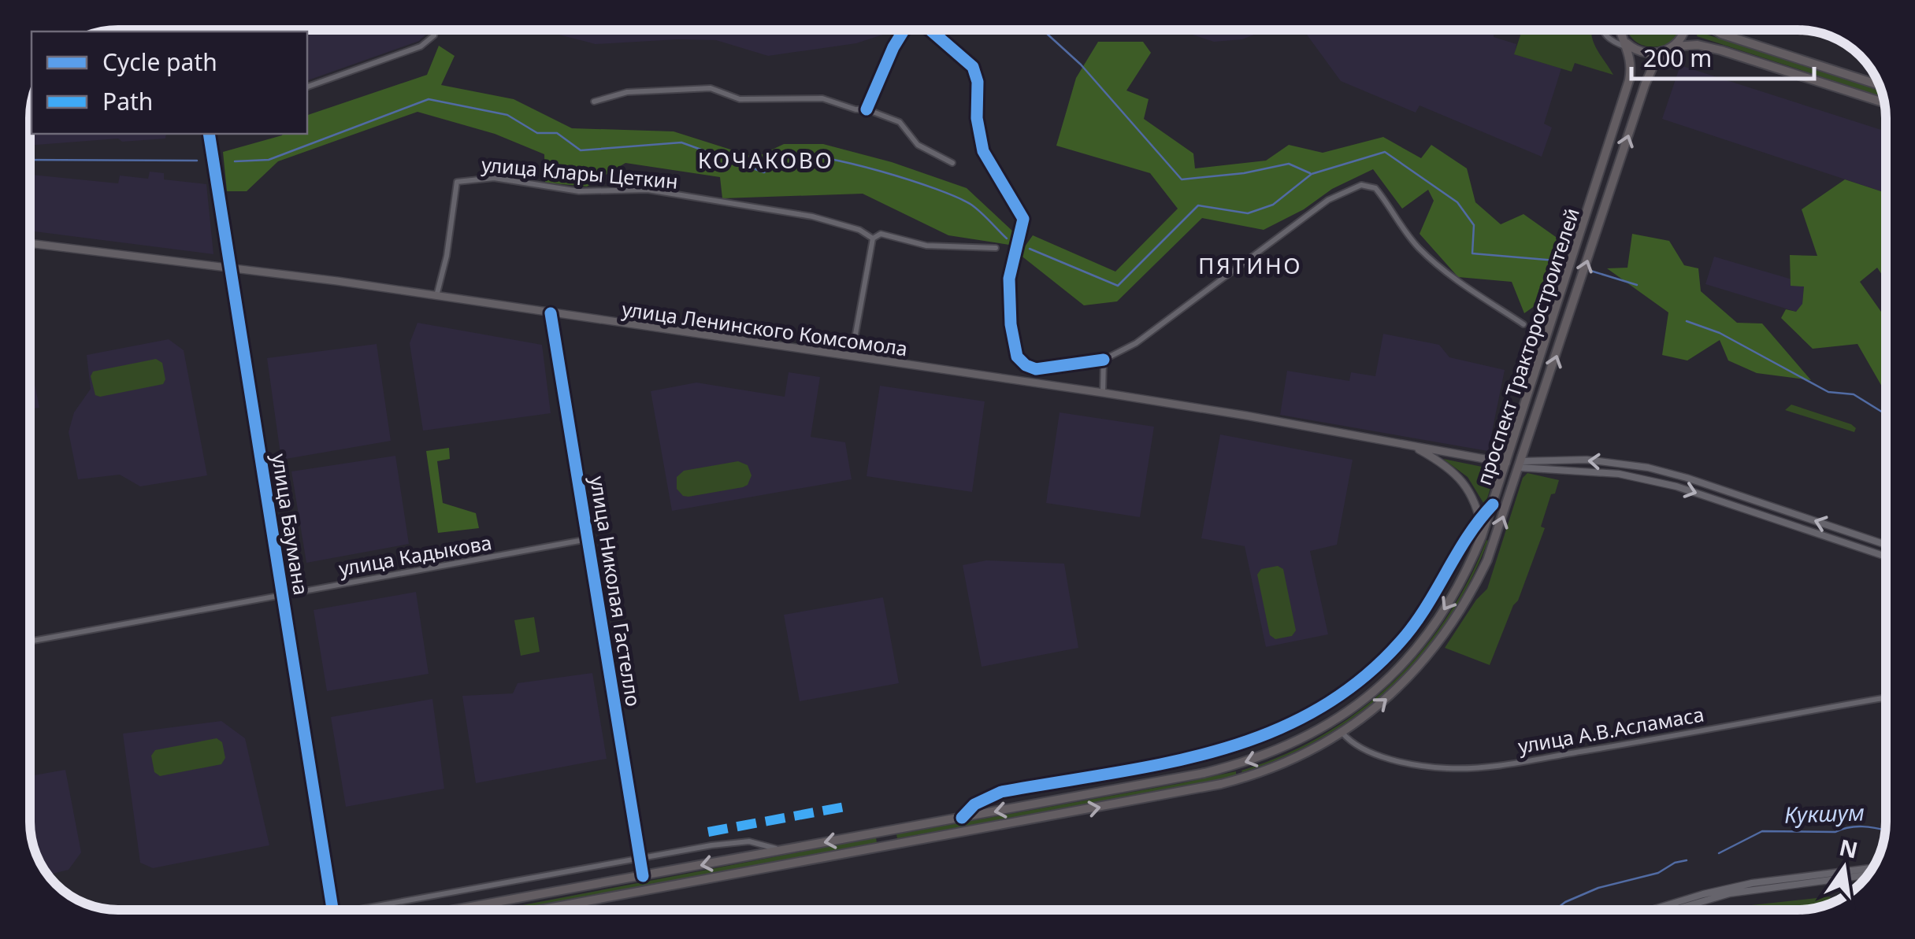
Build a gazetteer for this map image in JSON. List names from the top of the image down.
{
  "streets": {
    "main road": ["улица Ленинского Комсомола", "проспект Тракторостроителей"],
    "street": [
      "улица Клары Цеткин",
      "улица Баумана",
      "улица Кадыкова",
      "улица Николая Гастелло",
      "улица А.В.Асламаса"
    ]
  },
  "crossings": [
    ["улица Клары Цеткин", "улица Ленинского Комсомола"],
    ["улица Ленинского Комсомола", "проспект Тракторостроителей"],
    ["улица Ленинского Комсомола", "улица Баумана"],
    ["улица Ленинского Комсомола", "улица Николая Гастелло"],
    ["проспект Тракторостроителей", "улица Николая Гастелло"],
    ["проспект Тракторостроителей", "улица А.В.Асламаса"],
    ["улица Баумана", "улица Кадыкова"],
    ["улица Кадыкова", "улица Николая Гастелло"]
  ],
  "districts": ["КОЧАКОВО", "ПЯТИНО"],
  "water": ["Кукшум"],
  "legend": ["Cycle path", "Path"],
  "scale_bar": "200 m",
  "north": "top"
}
